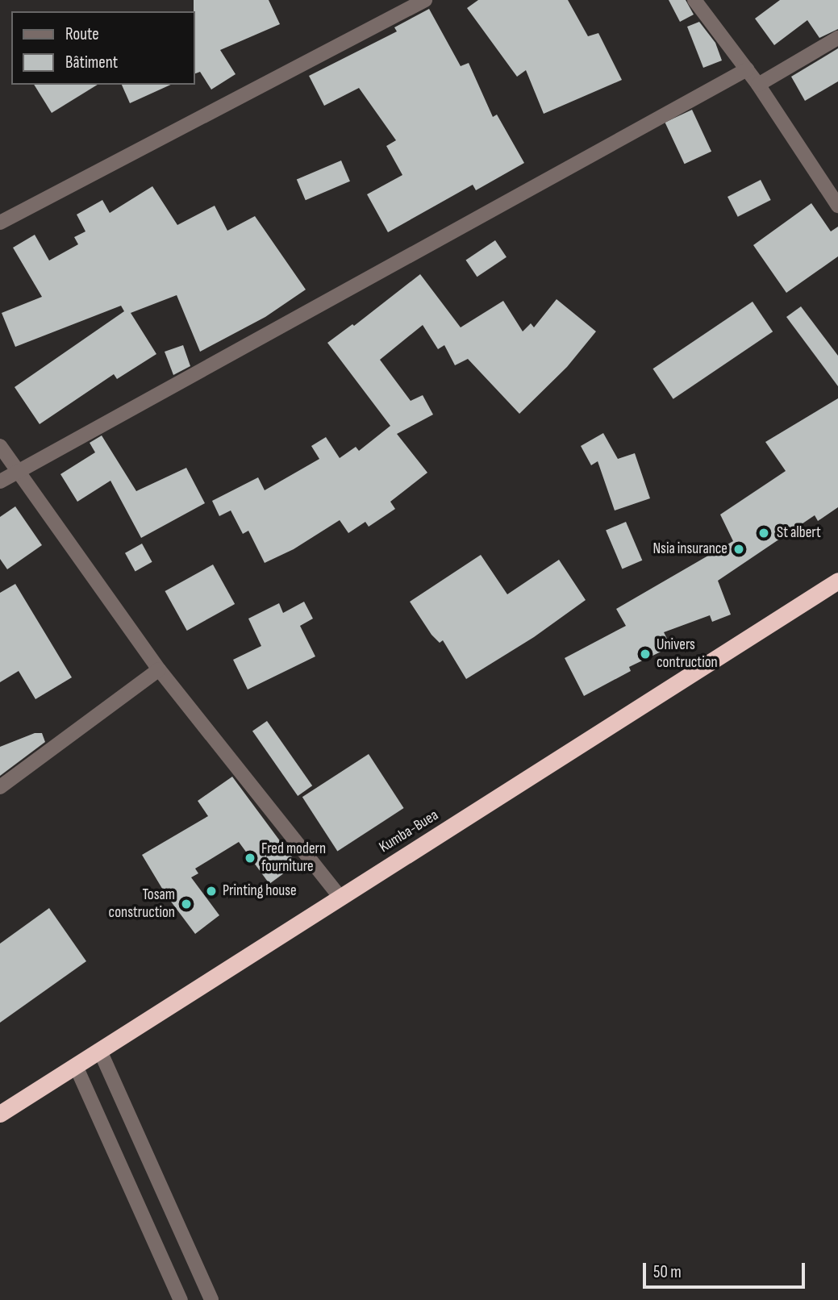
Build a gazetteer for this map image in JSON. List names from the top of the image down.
{
  "streets": {
    "highway": ["Kumba-Buea"]
  },
  "places": [
    "St albert",
    "Nsia insurance",
    "Univers contruction",
    "Fred modern fourniture",
    "Printing house",
    "Tosam construction"
  ],
  "legend": ["Route", "Bâtiment"],
  "scale_bar": "50 m"
}
